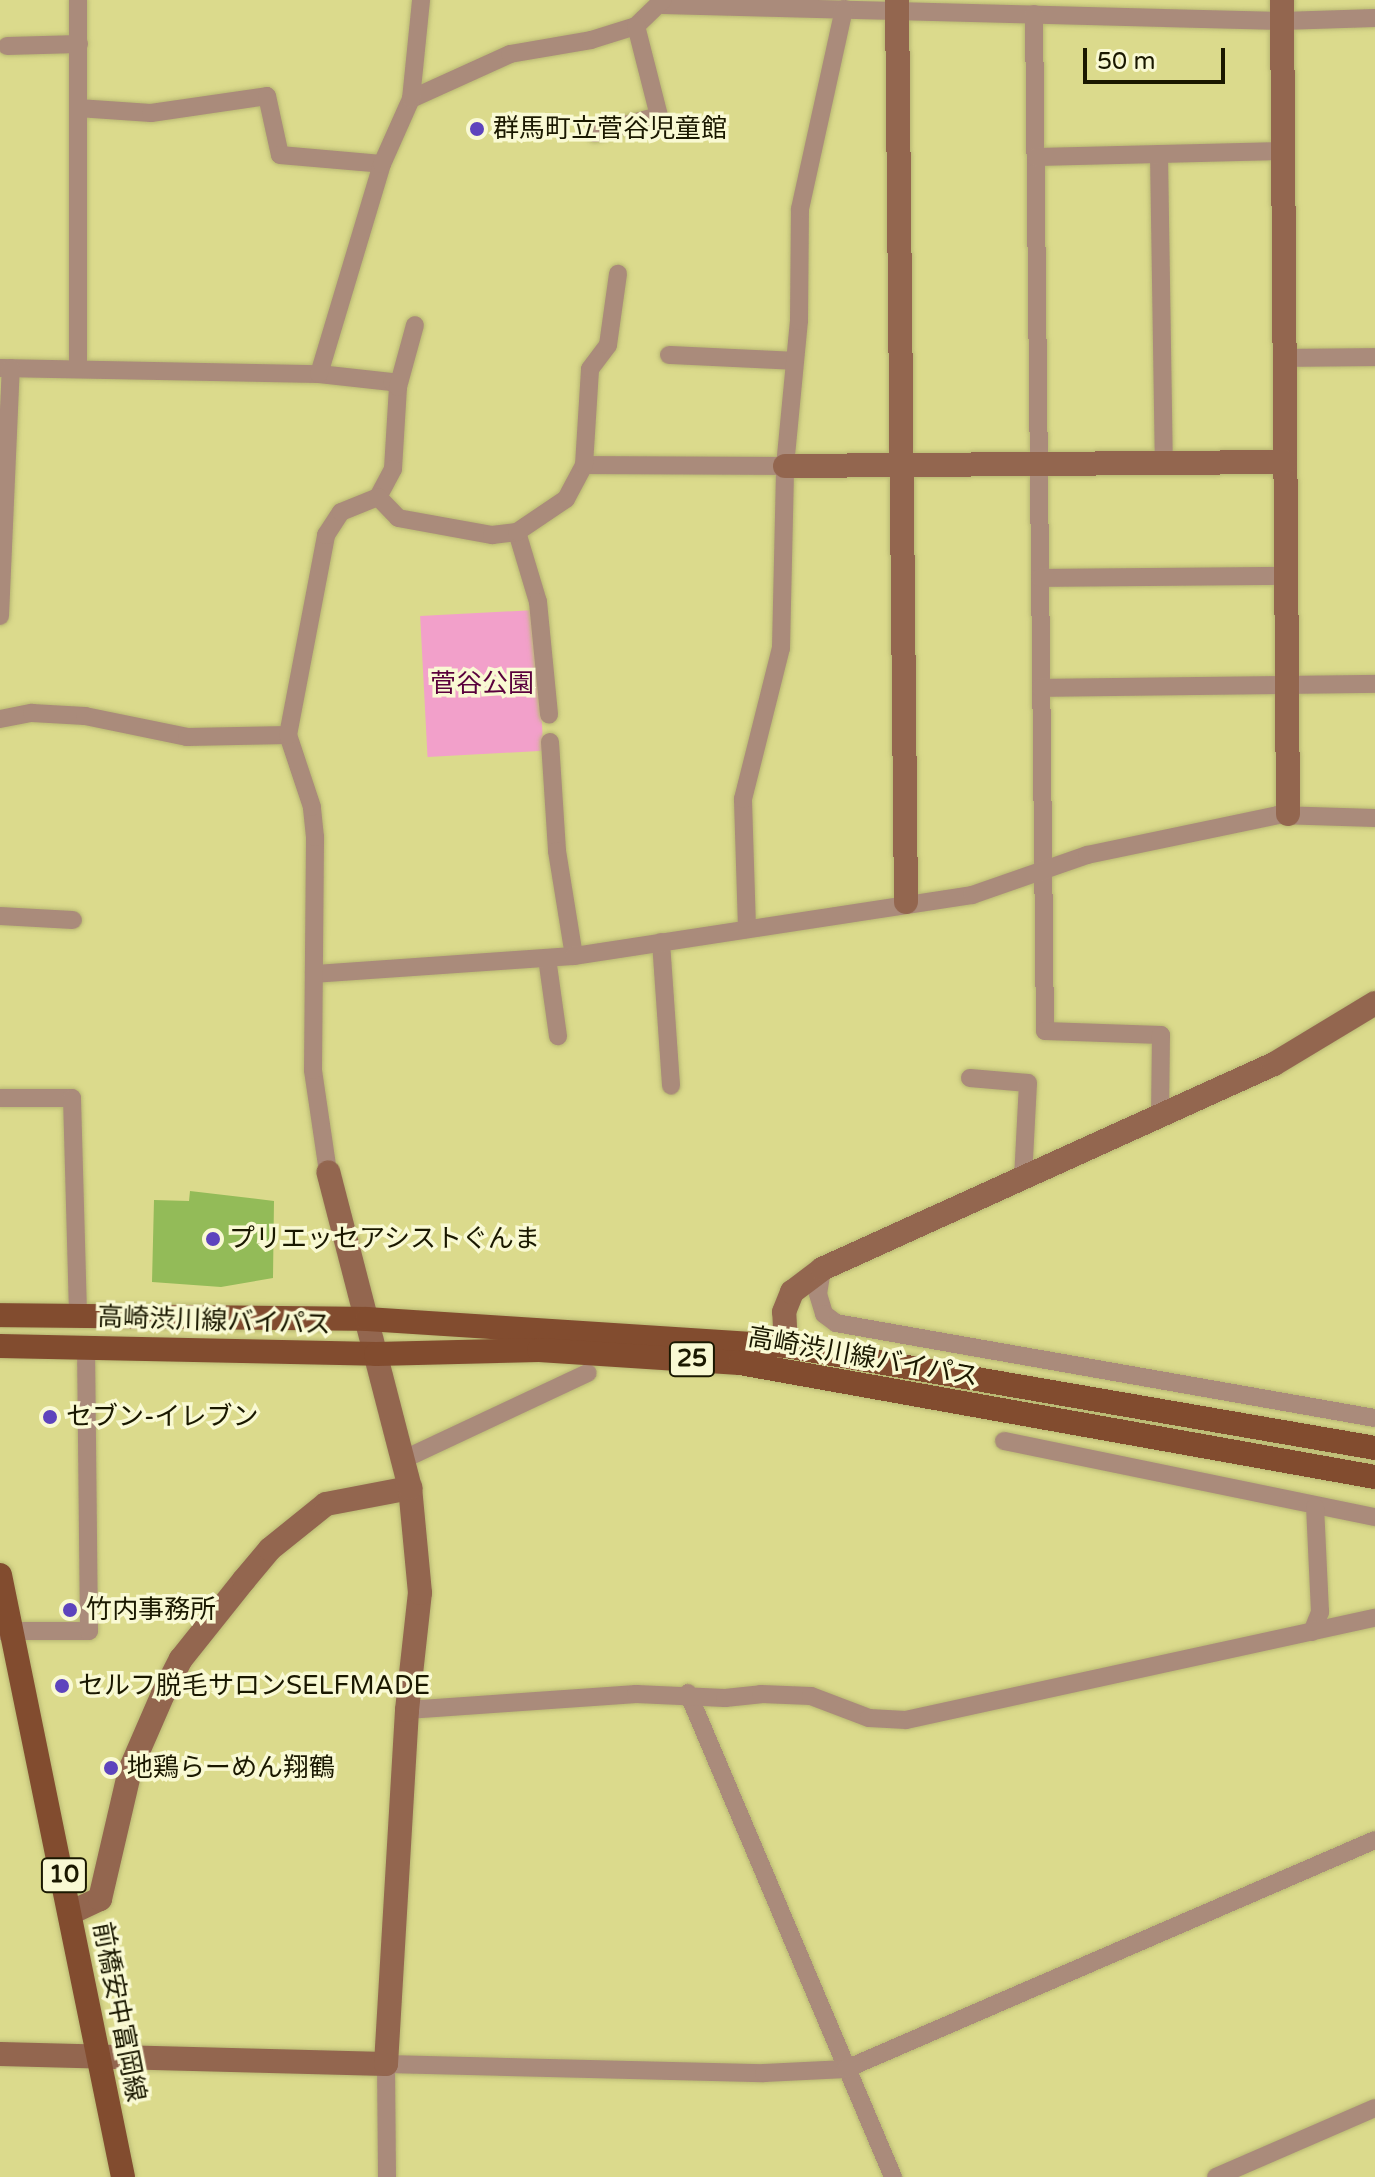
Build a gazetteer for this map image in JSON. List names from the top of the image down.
{
  "streets": {
    "main road": [
      "高崎渋川線バイパス",
      "25",
      "10",
      "前橋安中富岡線"
    ]
  },
  "parks": ["菅谷公園"],
  "places": [
    "群馬町立菅谷児童館",
    "プリエッセアシストぐんま",
    "セブン-イレブン",
    "竹内事務所",
    "セルフ脱毛サロンSELFMADE",
    "地鶏らーめん翔鶴"
  ],
  "scale_bar": "50 m"
}
